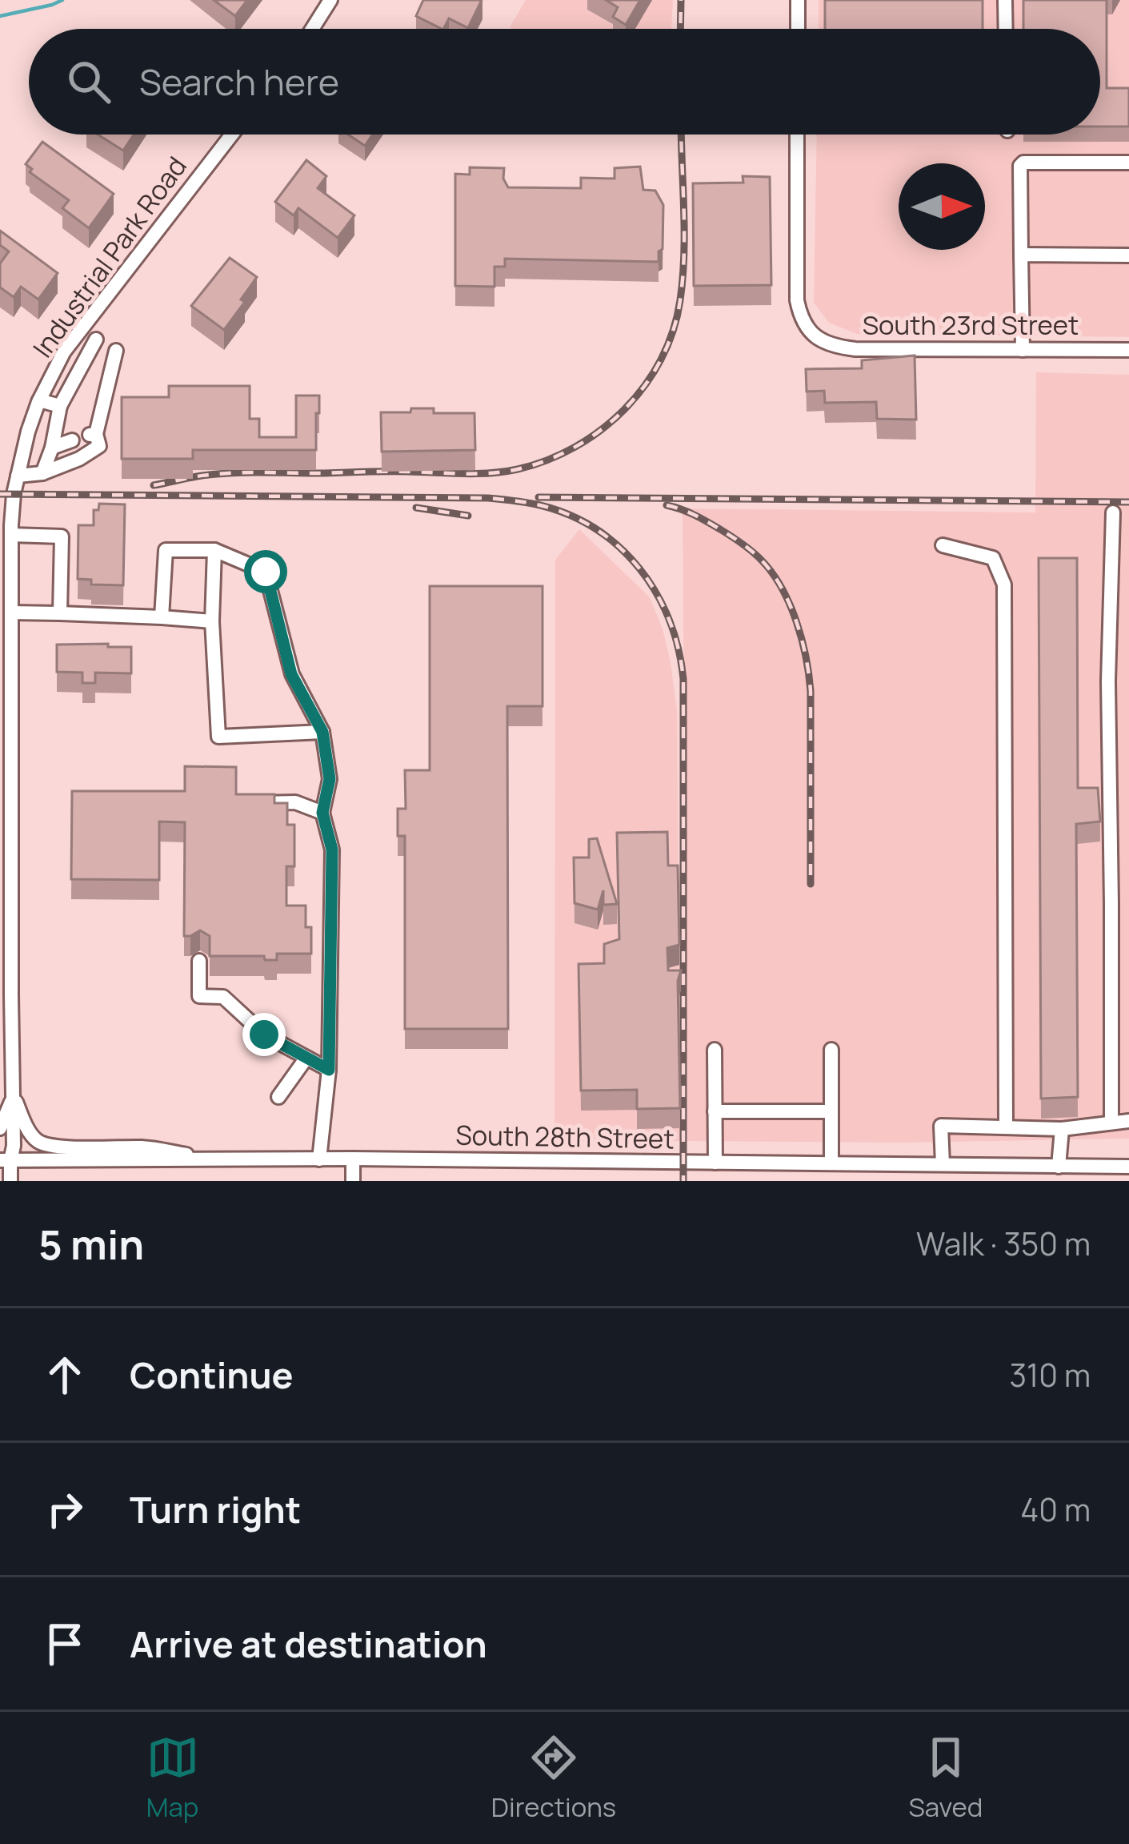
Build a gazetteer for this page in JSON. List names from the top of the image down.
{
  "streets": {
    "street": ["Industrial Park Road", "South 23rd Street", "South 28th Street"]
  },
  "crossings": [
    ["Industrial Park Road", "South 28th Street"]
  ],
  "north": "right",
  "page": {
    "search": "Search here",
    "heading": ["5 min", "Walk · 350 m"],
    "list": [
      ["Continue", "310 m"],
      ["Turn right", "40 m"],
      "Arrive at destination"
    ],
    "nav": ["Map", "Directions", "Saved"]
  }
}
